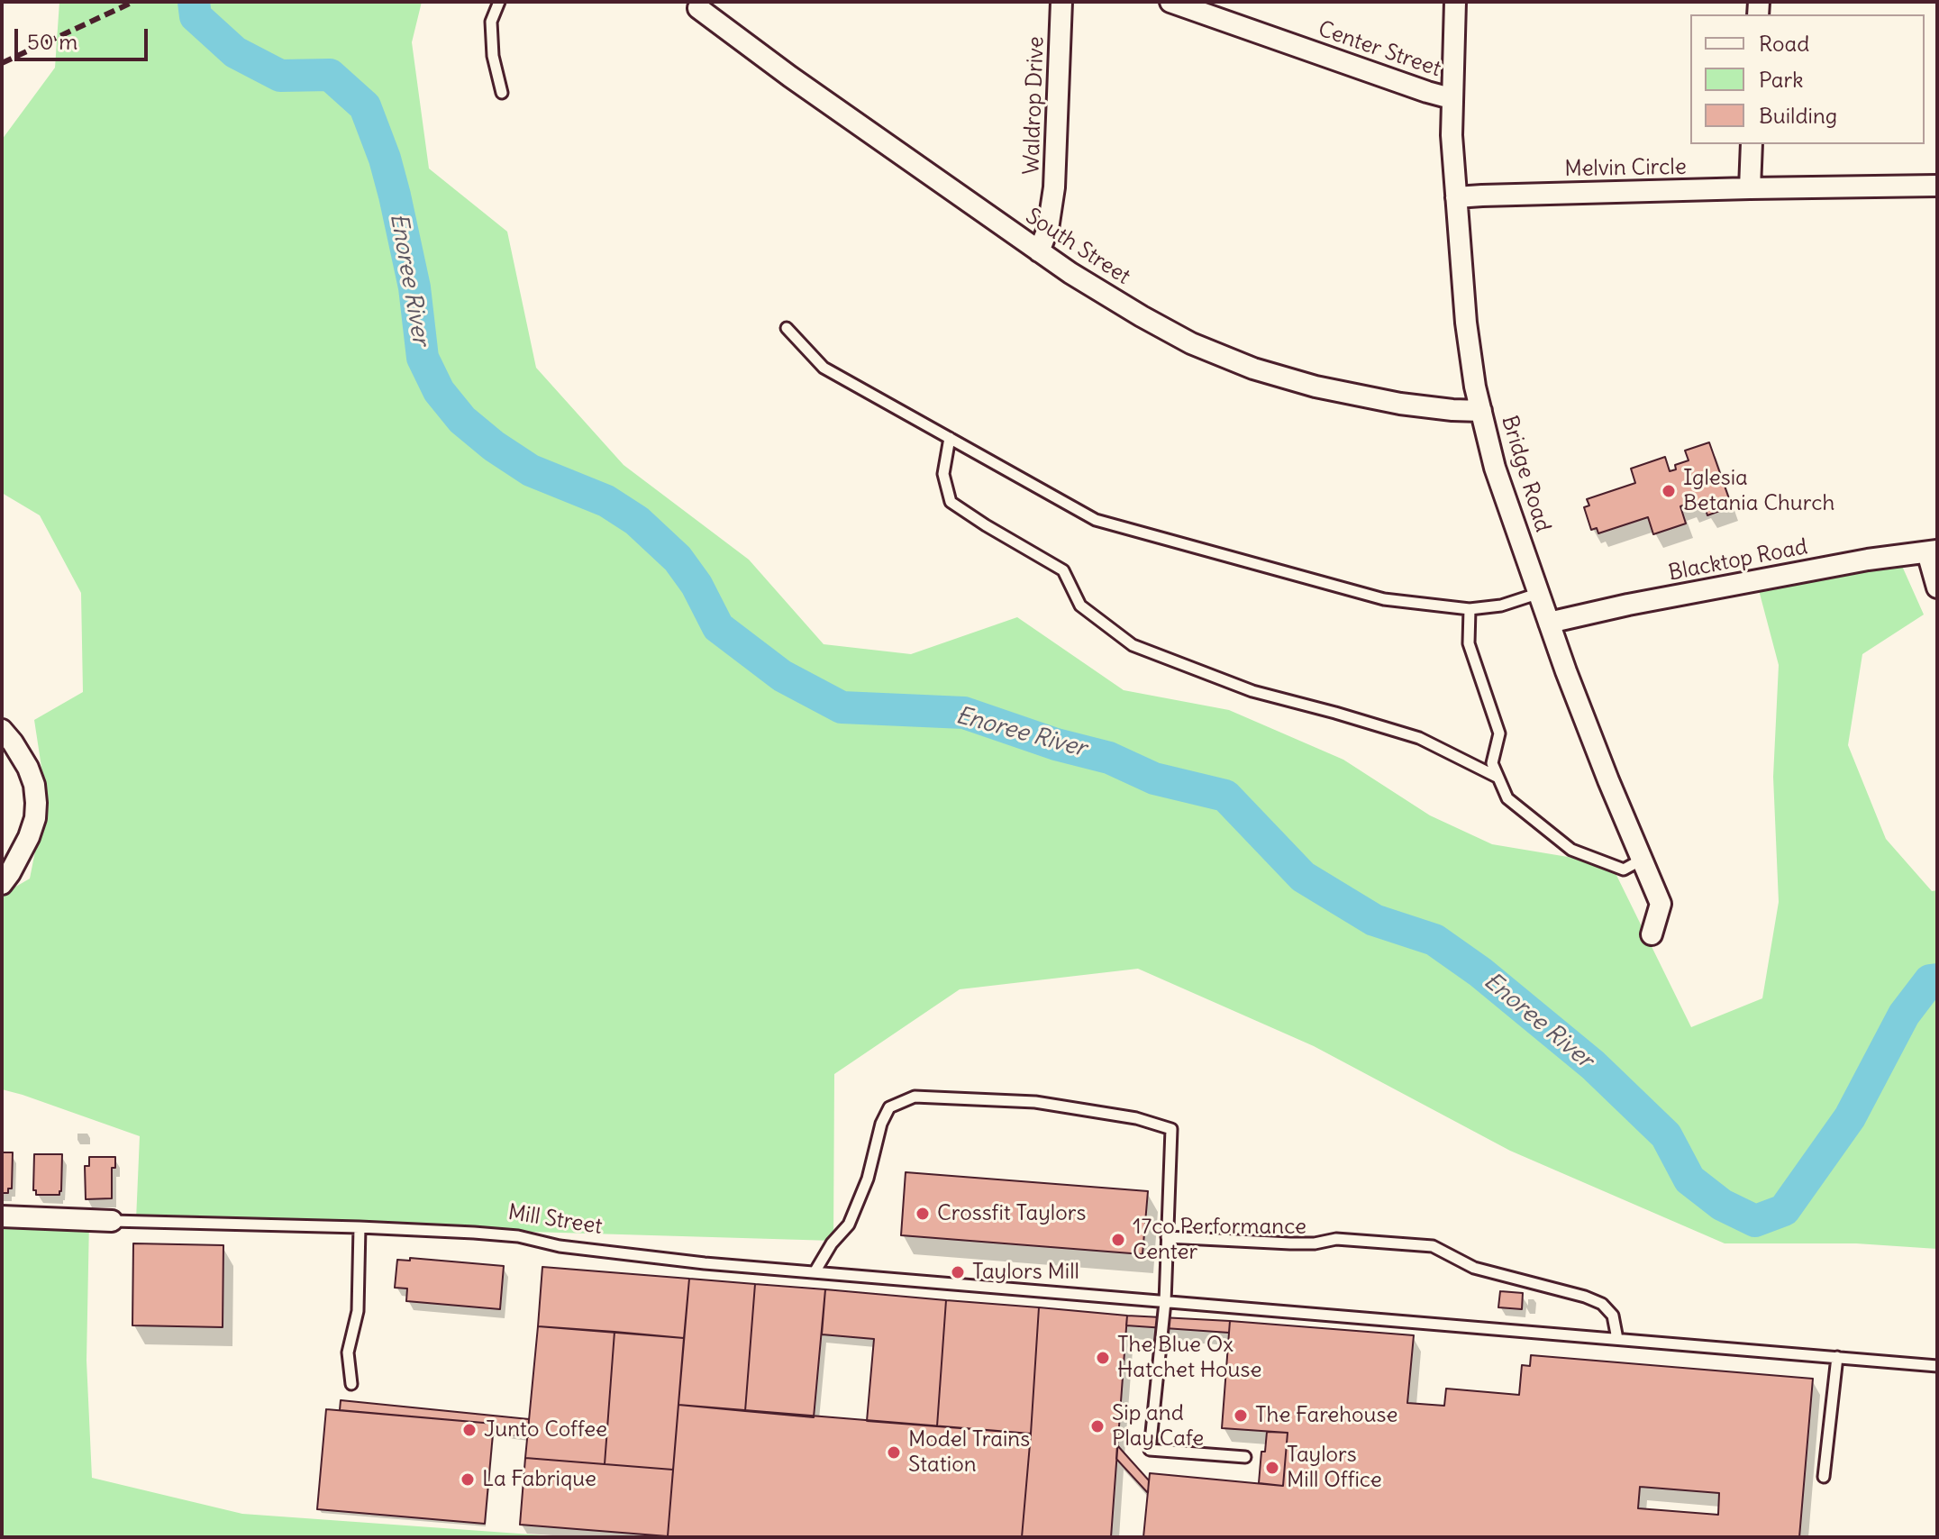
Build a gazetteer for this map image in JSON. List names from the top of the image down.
{
  "streets": {
    "street": [
      "Center Street",
      "Waldrop Drive",
      "Melvin Circle",
      "South Street",
      "Bridge Road",
      "Blacktop Road",
      "Mill Street"
    ]
  },
  "crossings": [
    ["Center Street", "Bridge Road"],
    ["Waldrop Drive", "South Street"],
    ["Melvin Circle", "Bridge Road"],
    ["South Street", "Bridge Road"],
    ["Bridge Road", "Blacktop Road"]
  ],
  "water": ["Enoree River"],
  "places": [
    "Iglesia Betania Church",
    "Crossfit Taylors",
    "17co Performance Center",
    "Taylors Mill",
    "The Blue Ox Hatchet House",
    "The Farehouse",
    "Sip and Play Cafe",
    "Junto Coffee",
    "Model Trains Station",
    "Taylors Mill Office",
    "La Fabrique"
  ],
  "legend": ["Road", "Park", "Building"],
  "scale_bar": "50 m"
}
